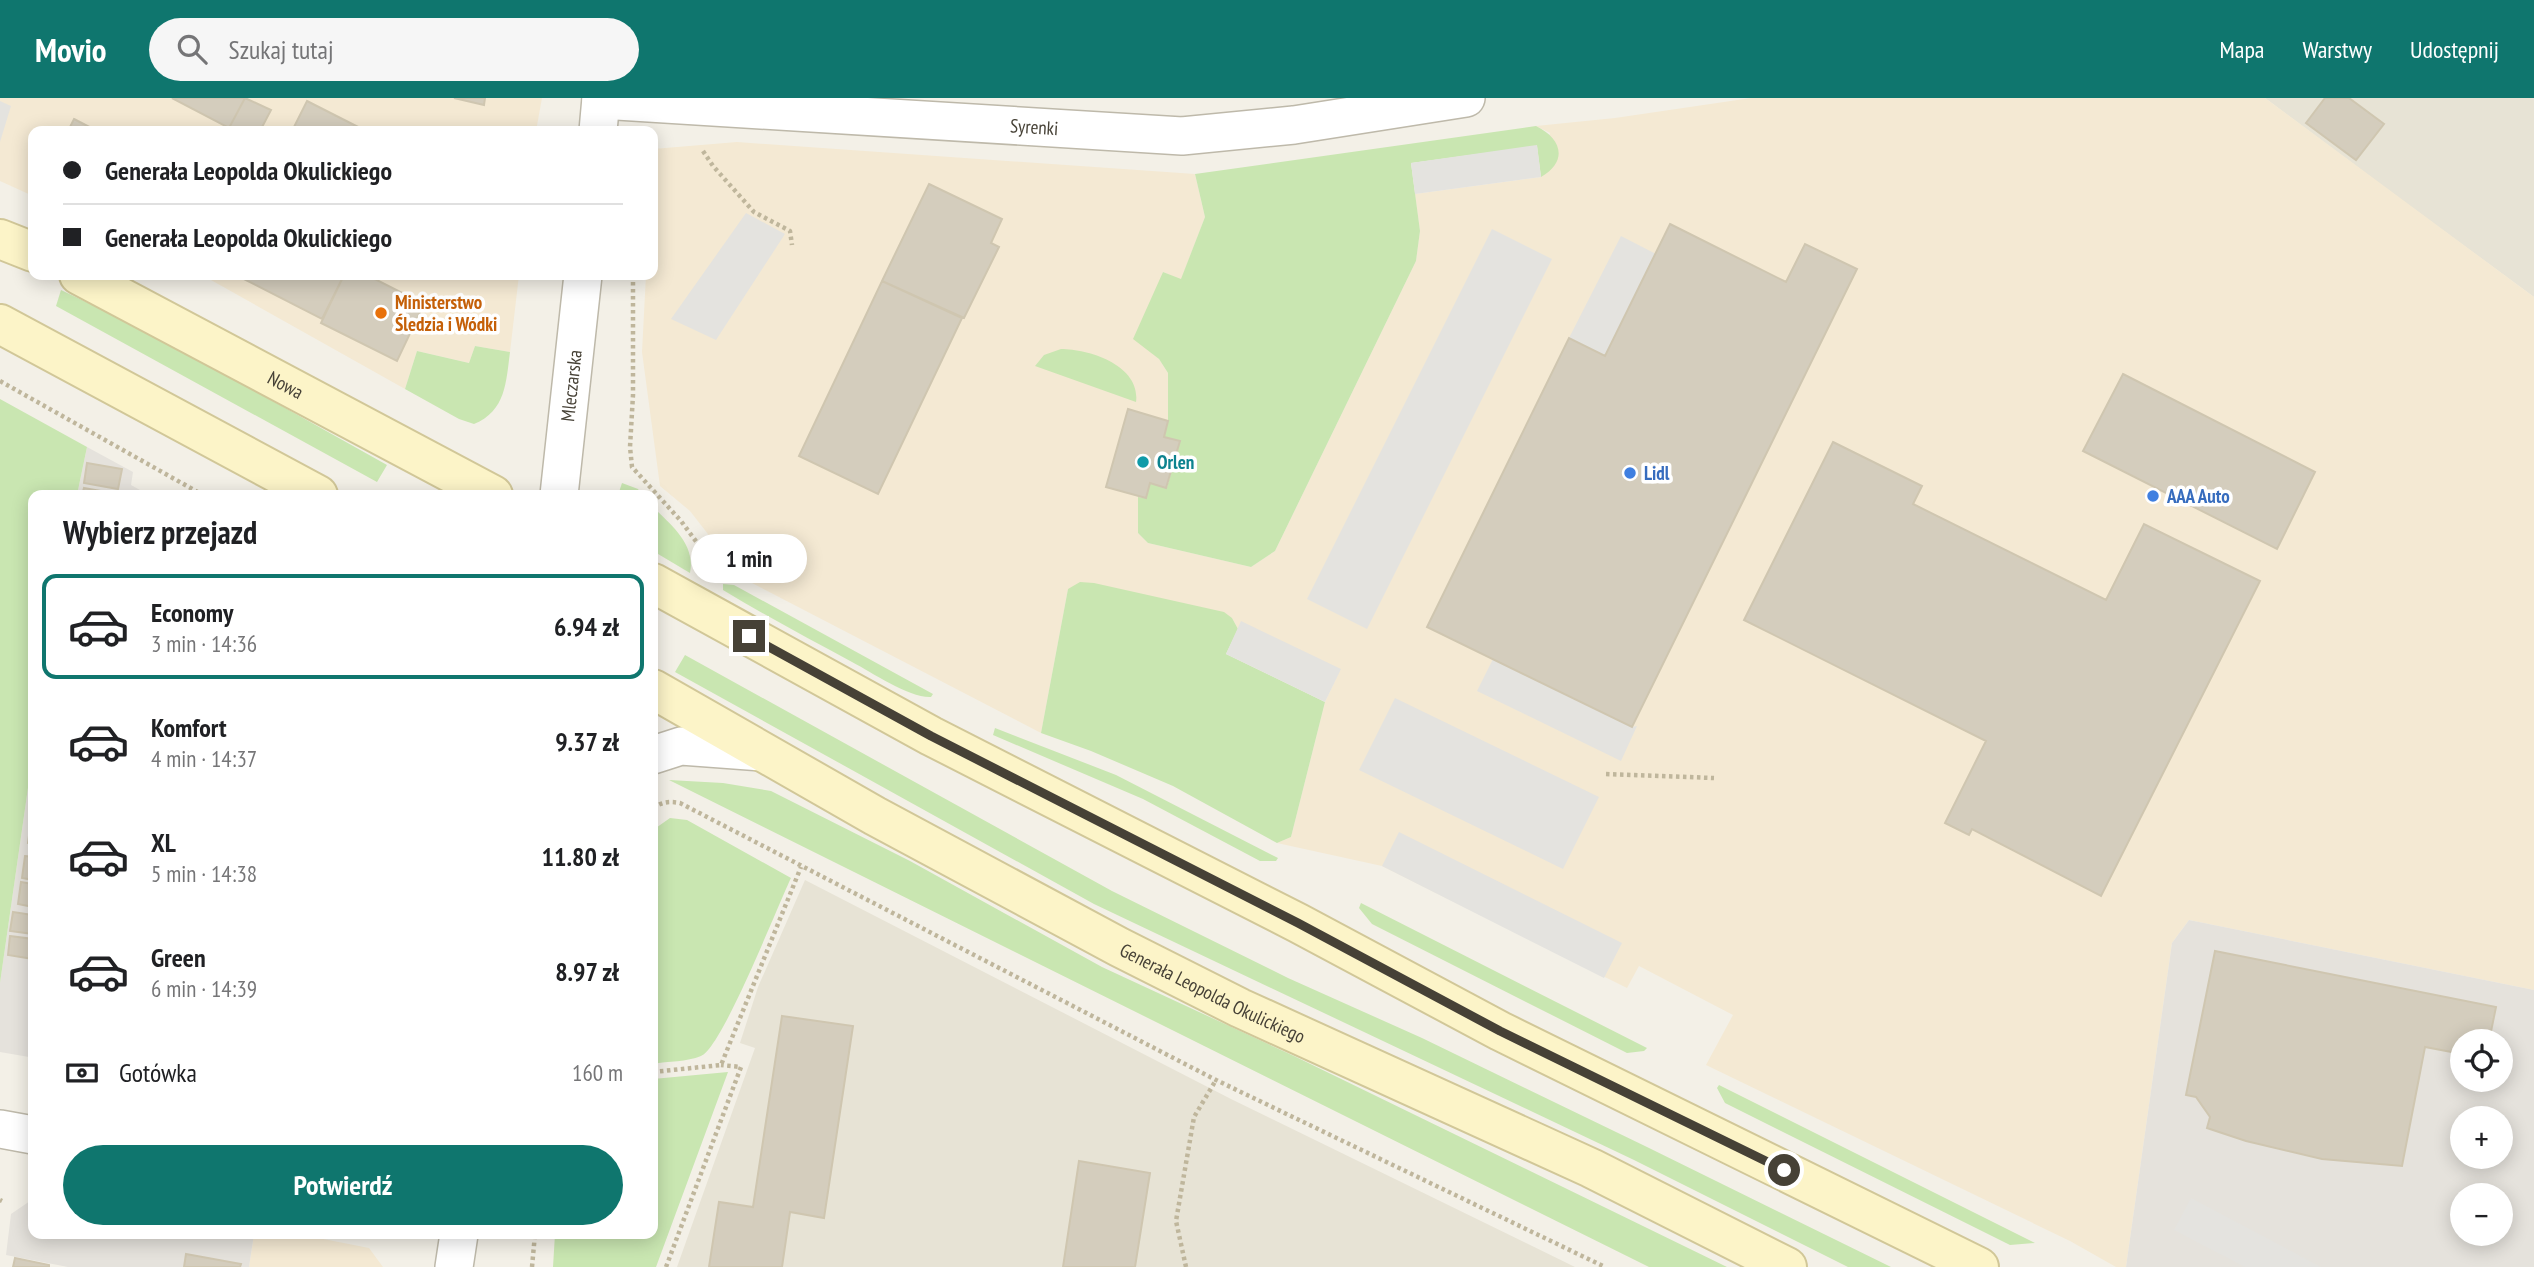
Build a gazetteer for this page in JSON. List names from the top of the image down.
{
  "streets": {
    "main road": ["Nowa", "Generała Leopolda Okulickiego"],
    "street": ["Syrenki", "Mleczarska"]
  },
  "places": [
    "Ministerstwo Śledzia i Wódki",
    "Orlen",
    "Lidl",
    "AAA Auto"
  ],
  "page": {
    "header": "Movio",
    "search": "Szukaj tutaj",
    "nav": ["Mapa", "Warstwy", "Udostępnij"],
    "banner": ["Generała Leopolda Okulickiego", "Generała Leopolda Okulickiego"],
    "heading": "Wybierz przejazd",
    "bubble": "1 min",
    "list": [
      {
        "name": "Economy",
        "note": "3 min · 14:36",
        "value": "6.94 zł"
      },
      {
        "name": "Komfort",
        "note": "4 min · 14:37",
        "value": "9.37 zł"
      },
      {
        "name": "XL",
        "note": "5 min · 14:38",
        "value": "11.80 zł"
      },
      {
        "name": "Green",
        "note": "6 min · 14:39",
        "value": "8.97 zł"
      }
    ],
    "map_buttons": ["+", "−"],
    "pay": ["Gotówka", "160 m"],
    "buttons": "Potwierdź"
  }
}
